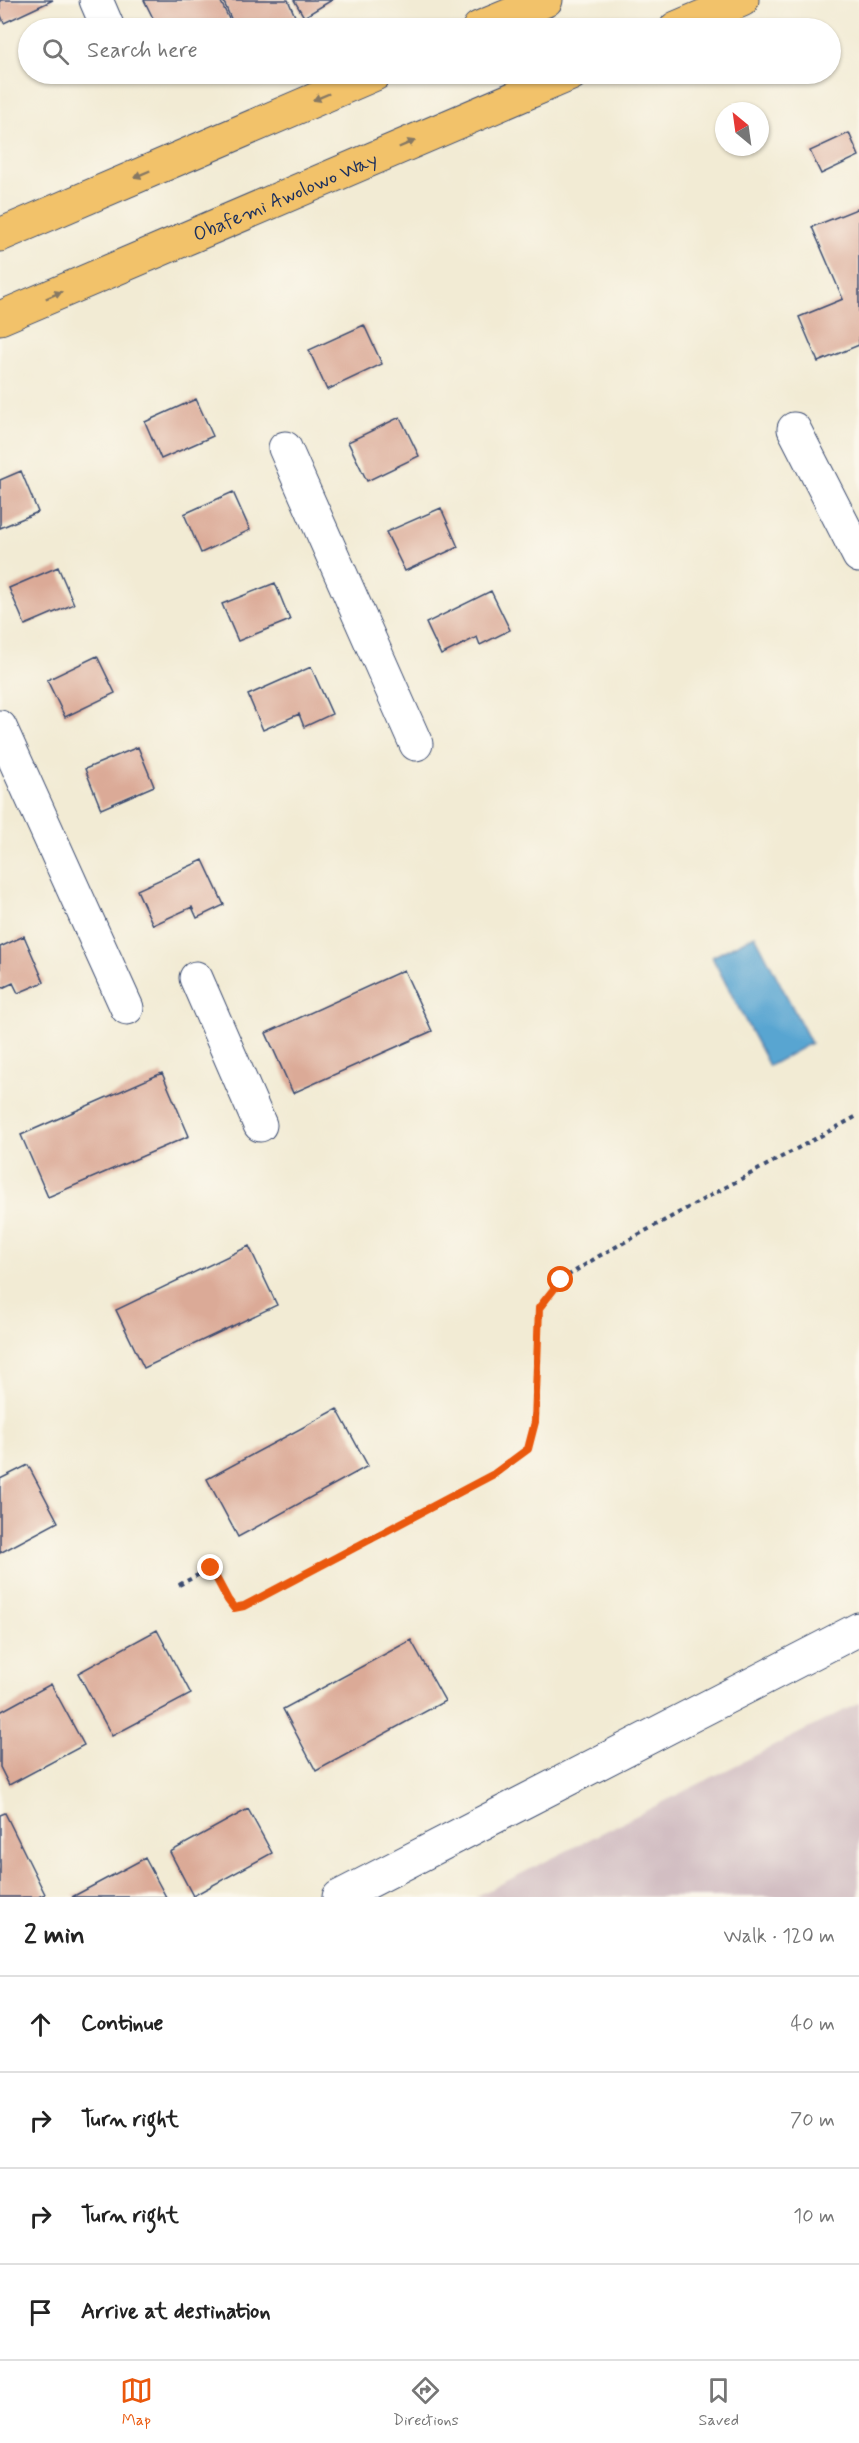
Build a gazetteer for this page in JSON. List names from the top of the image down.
{
  "streets": {
    "main road": ["Obafemi Awolowo Way"]
  },
  "north": "top left",
  "page": {
    "search": "Search here",
    "heading": ["2 min", "Walk · 120 m"],
    "list": [
      ["Continue", "40 m"],
      ["Turn right", "70 m"],
      ["Turn right", "10 m"],
      "Arrive at destination"
    ],
    "nav": ["Map", "Directions", "Saved"]
  }
}
